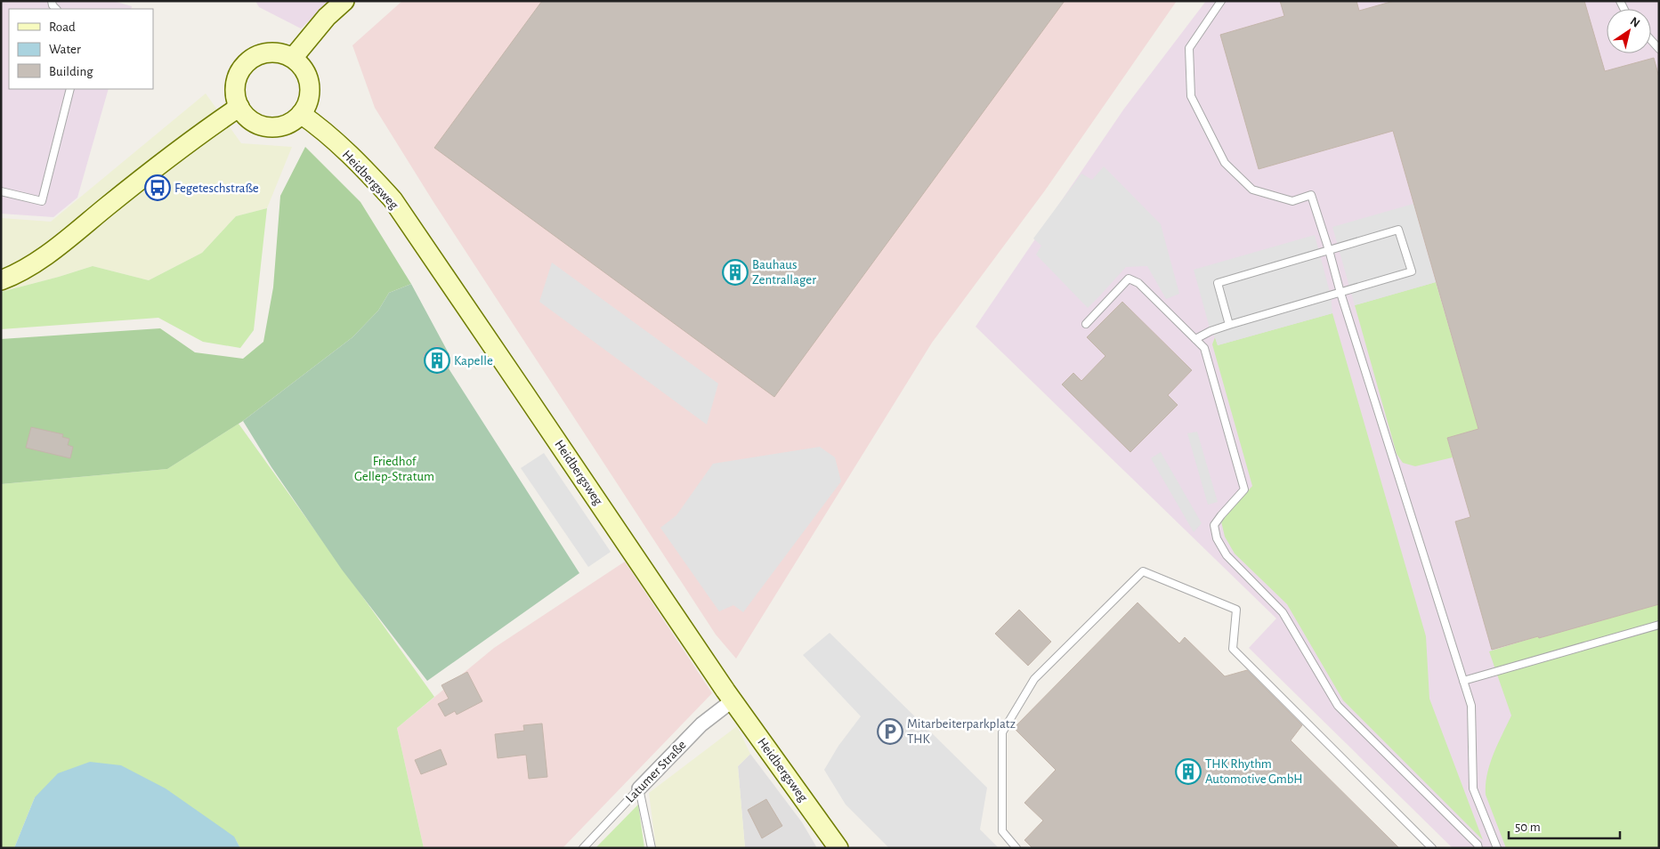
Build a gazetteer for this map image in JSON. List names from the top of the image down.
{
  "streets": {
    "street": ["Heidbergsweg", "Latumer Straße"]
  },
  "crossings": [
    ["Heidbergsweg", "Latumer Straße"]
  ],
  "parks": ["Friedhof Gellep-Stratum"],
  "places": {
    "bus stop": ["Fegeteschstraße"],
    "building": ["Bauhaus Zentrallager", "Kapelle", "THK Rhythm Automotive GmbH"],
    "parking": ["Mitarbeiterparkplatz THK"]
  },
  "legend": ["Road", "Water", "Building"],
  "scale_bar": "50 m",
  "north": "top right"
}
